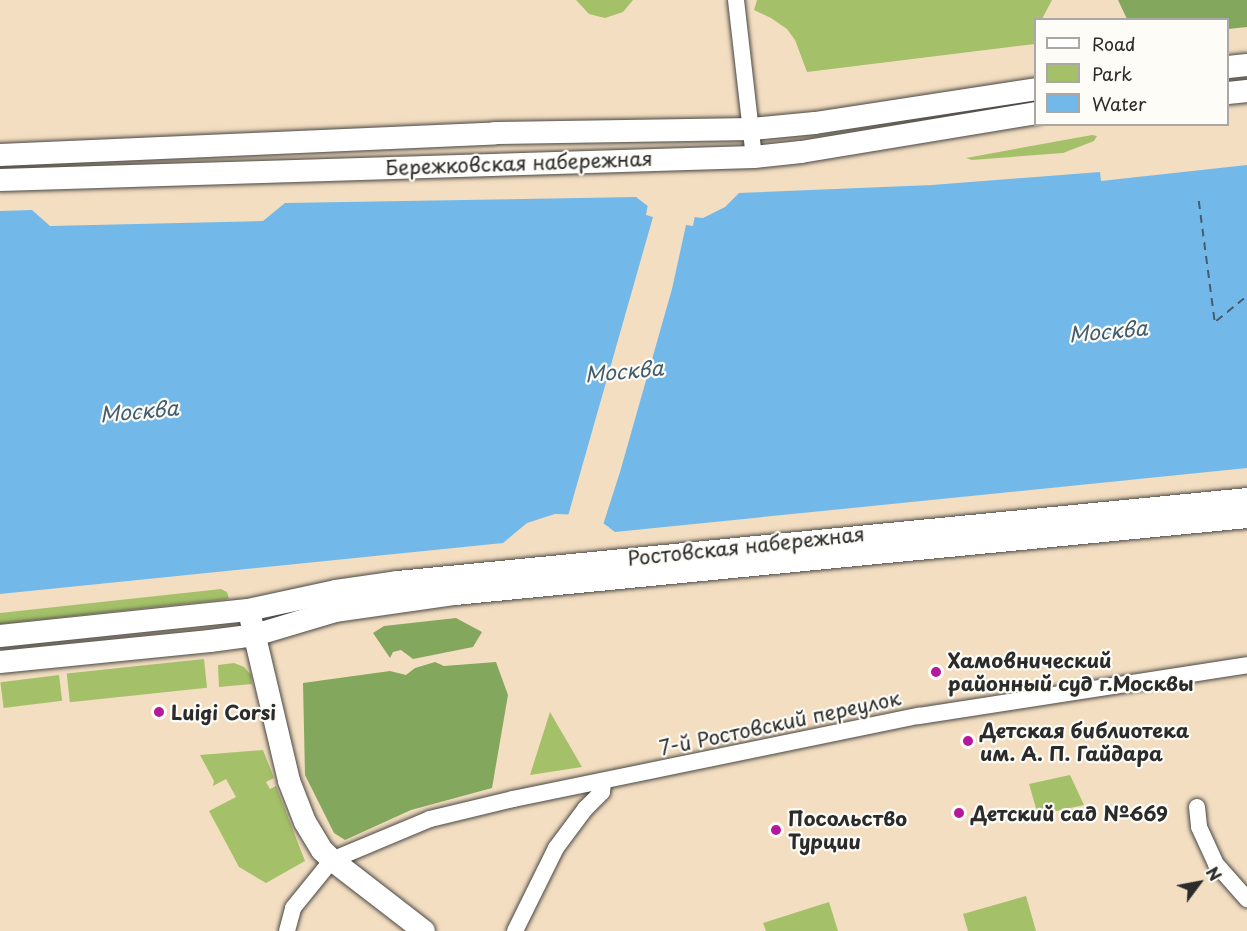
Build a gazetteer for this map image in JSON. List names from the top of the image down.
{
  "streets": {
    "main road": ["Бережковская набережная", "Ростовская набережная"],
    "street": ["7-й Ростовский переулок"]
  },
  "water": ["Москва"],
  "places": [
    "Хамовнический районный суд г.Москвы",
    "Luigi Corsi",
    "Детская библиотека им. А. П. Гайдара",
    "Детский сад №669",
    "Посольство Турции"
  ],
  "legend": ["Road", "Park", "Water"],
  "north": "top right"
}
